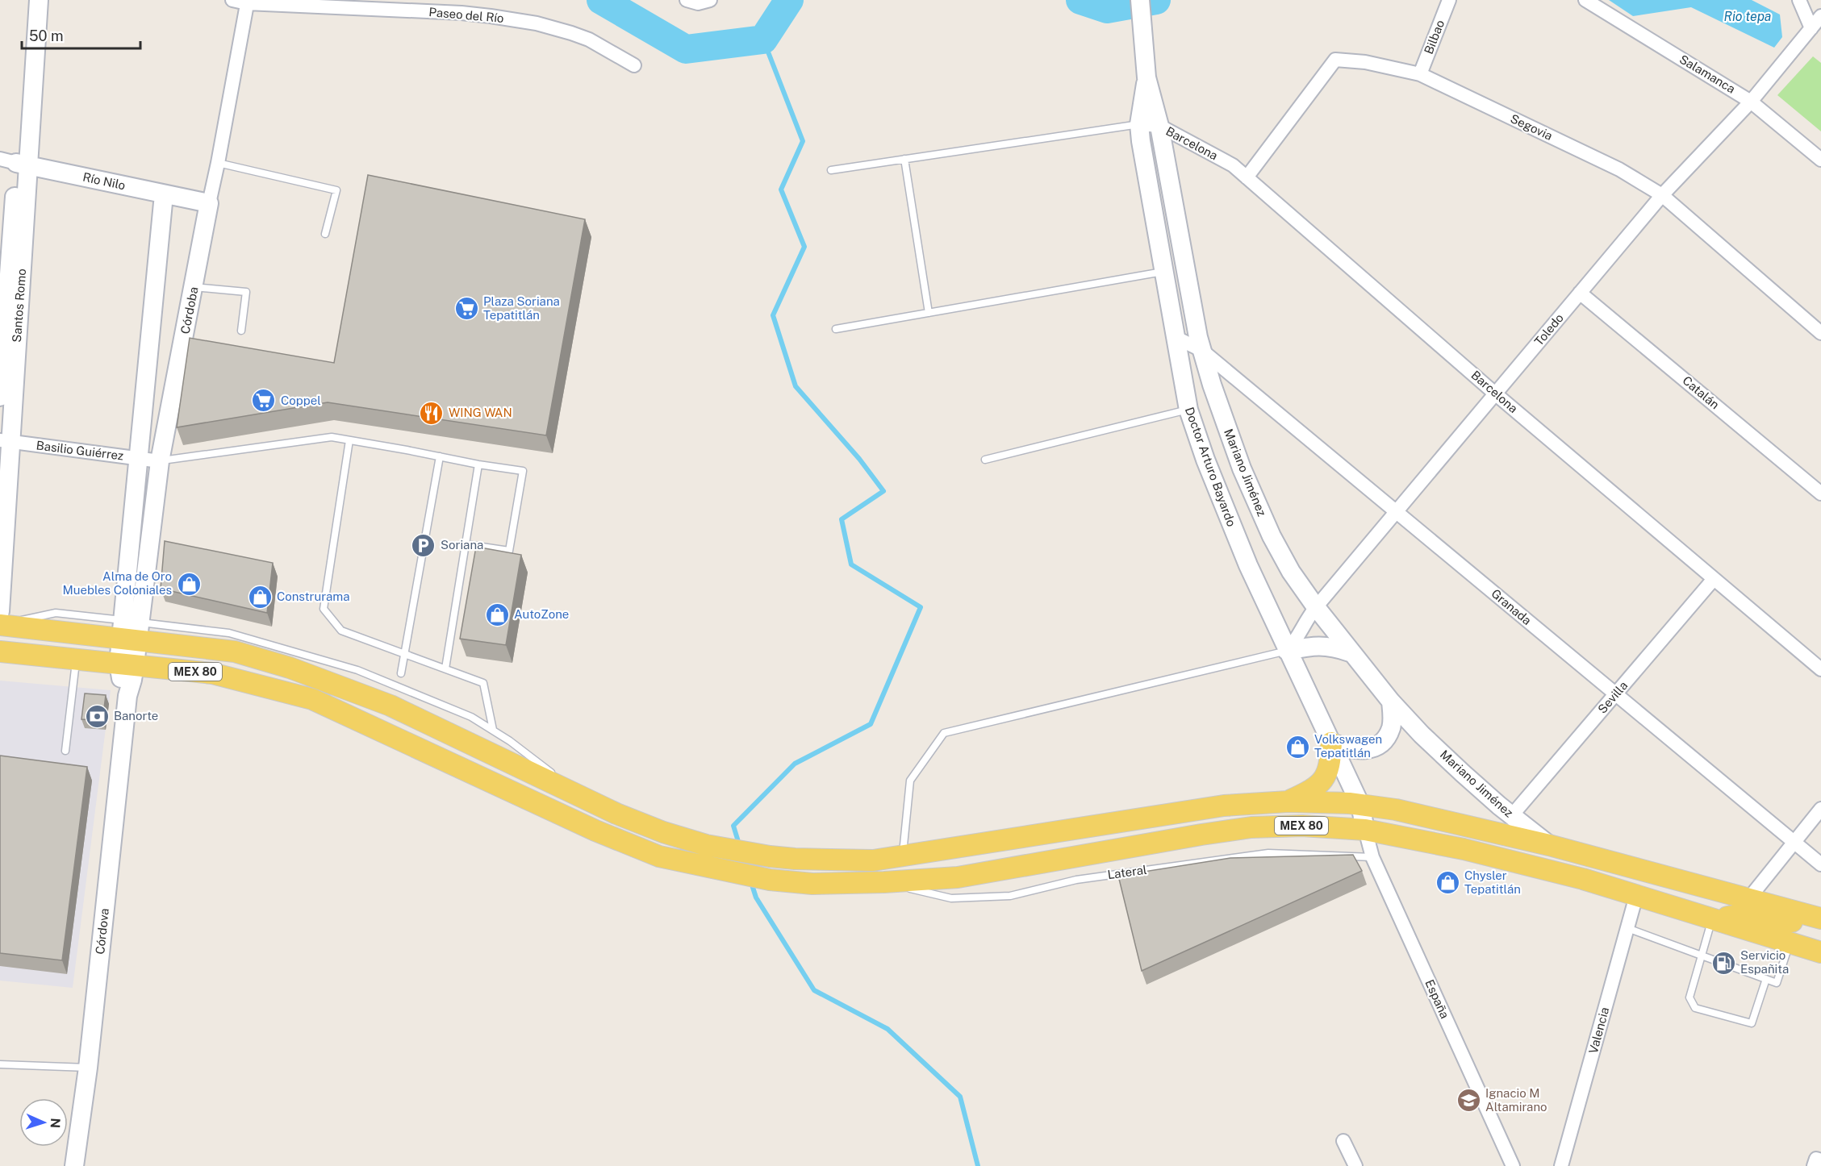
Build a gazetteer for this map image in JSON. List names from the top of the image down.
{
  "streets": {
    "main road": ["MEX 80"],
    "street": [
      "Paseo del Río",
      "Bilbao",
      "Salamanca",
      "Segovia",
      "Barcelona",
      "Río Nilo",
      "Santos Romo",
      "Córdoba",
      "Toledo",
      "Catalán",
      "Basilio Guiérrez",
      "Doctor Arturo Bayardo",
      "Mariano Jiménez",
      "Granada",
      "Sevilla",
      "Córdova",
      "España",
      "Valencia"
    ],
    "lane": ["Lateral"]
  },
  "crossings": [
    ["Paseo del Río", "Córdoba"],
    ["Bilbao", "Segovia"],
    ["Salamanca", "Toledo"],
    ["Segovia", "Barcelona"],
    ["Segovia", "Toledo"],
    ["Barcelona", "Toledo"],
    ["Barcelona", "Mariano Jiménez"],
    ["Barcelona", "Sevilla"],
    ["Río Nilo", "Santos Romo"],
    ["Río Nilo", "Córdoba"],
    ["Santos Romo", "Basilio Guiérrez"],
    ["Córdoba", "Basilio Guiérrez"],
    ["Córdoba", "MEX 80"],
    ["Córdoba", "Córdova"],
    ["Toledo", "Catalán"],
    ["Toledo", "Doctor Arturo Bayardo"],
    ["Toledo", "Mariano Jiménez"],
    ["Toledo", "Granada"],
    ["Doctor Arturo Bayardo", "Mariano Jiménez"],
    ["Doctor Arturo Bayardo", "Granada"],
    ["Doctor Arturo Bayardo", "MEX 80"],
    ["Doctor Arturo Bayardo", "España"],
    ["Mariano Jiménez", "Granada"],
    ["Mariano Jiménez", "MEX 80"],
    ["Mariano Jiménez", "Sevilla"],
    ["Granada", "Sevilla"],
    ["MEX 80", "Lateral"],
    ["MEX 80", "Córdova"],
    ["MEX 80", "España"],
    ["MEX 80", "Valencia"],
    ["Lateral", "España"]
  ],
  "water": ["Rio tepa"],
  "places": {
    "supermarket": ["Plaza Soriana Tepatitlán", "Coppel"],
    "restaurant": ["WING WAN"],
    "parking": ["Soriana"],
    "shop": [
      "Alma de Oro Muebles Coloniales",
      "Construrama",
      "AutoZone",
      "Volkswagen Tepatitlán",
      "Chysler Tepatitlán"
    ],
    "bank": ["Banorte"],
    "fuel station": ["Servicio Españita"],
    "school or university": ["Ignacio M Altamirano"]
  },
  "scale_bar": "50 m",
  "north": "right"
}
